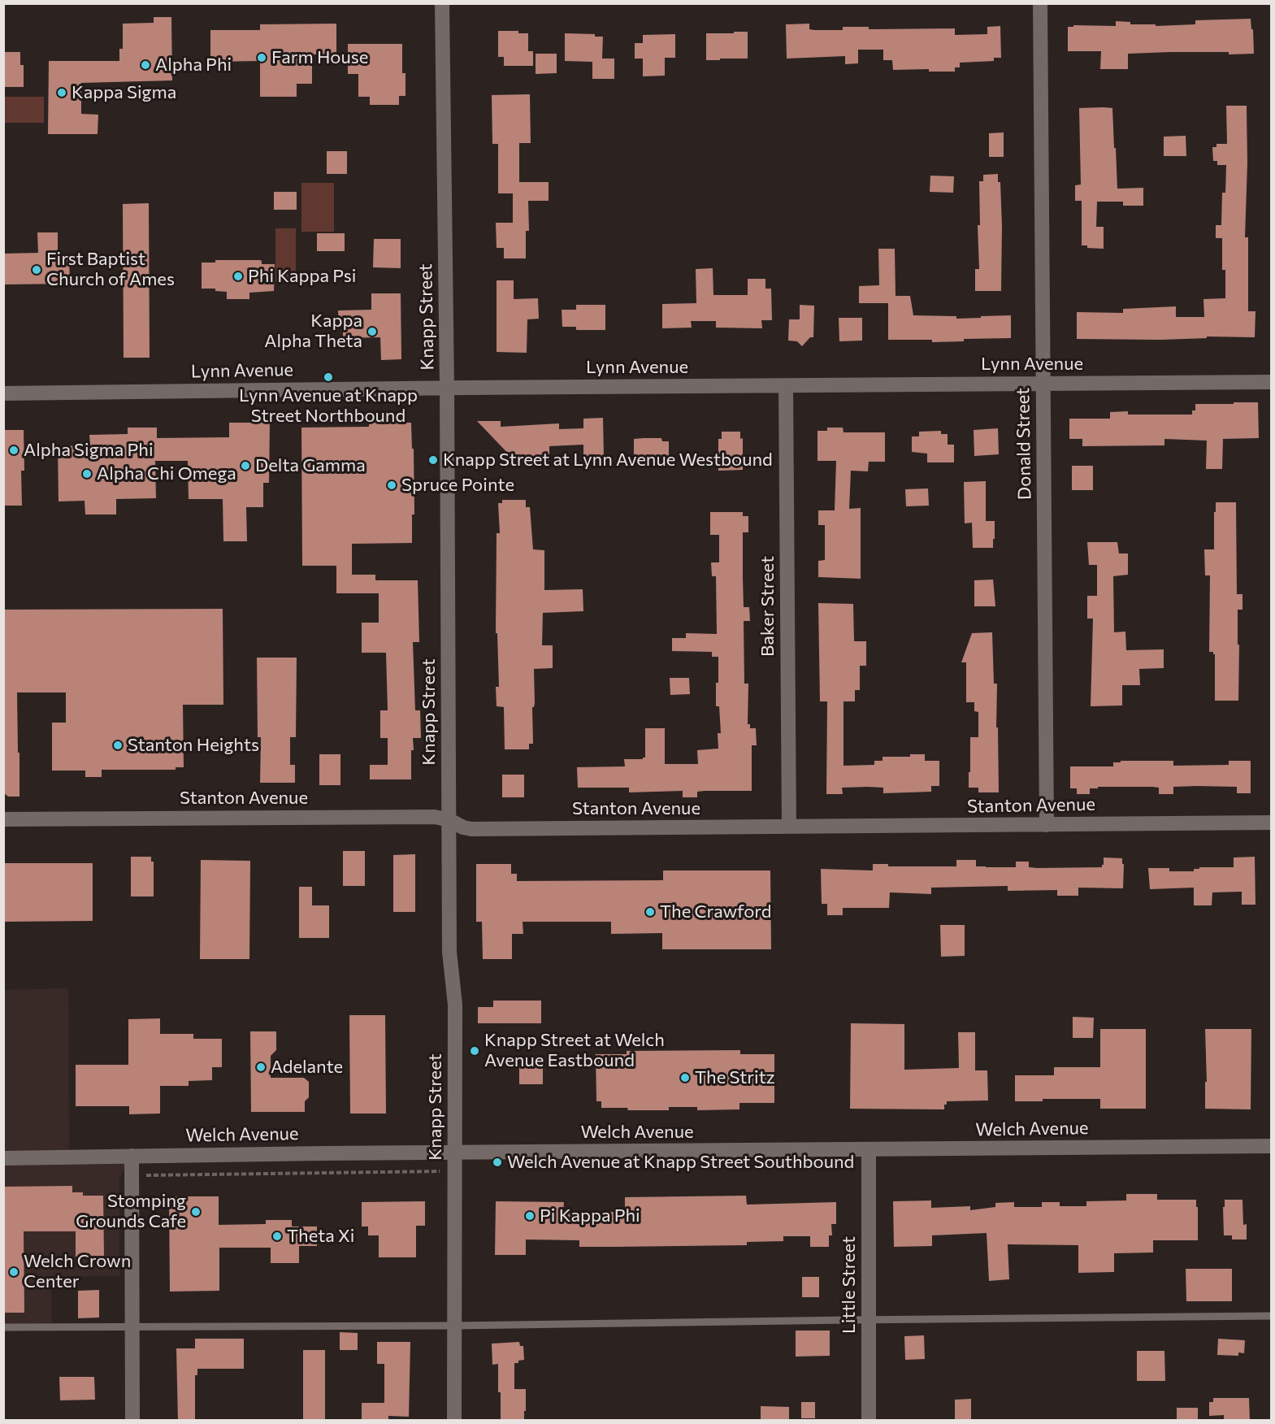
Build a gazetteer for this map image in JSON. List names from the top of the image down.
{
  "streets": {
    "street": [
      "Knapp Street",
      "Lynn Avenue",
      "Donald Street",
      "Baker Street",
      "Stanton Avenue",
      "Welch Avenue",
      "Little Street"
    ]
  },
  "crossings": [
    ["Knapp Street", "Lynn Avenue"],
    ["Knapp Street", "Stanton Avenue"],
    ["Knapp Street", "Welch Avenue"],
    ["Lynn Avenue", "Donald Street"],
    ["Lynn Avenue", "Baker Street"],
    ["Donald Street", "Stanton Avenue"],
    ["Baker Street", "Stanton Avenue"],
    ["Welch Avenue", "Little Street"]
  ],
  "places": [
    "Farm House",
    "Alpha Phi",
    "Kappa Sigma",
    "First Baptist Church of Ames",
    "Phi Kappa Psi",
    "Kappa Alpha Theta",
    "Lynn Avenue at Knapp Street Northbound",
    "Alpha Sigma Phi",
    "Knapp Street at Lynn Avenue Westbound",
    "Delta Gamma",
    "Alpha Chi Omega",
    "Spruce Pointe",
    "Stanton Heights",
    "The Crawford",
    "Knapp Street at Welch Avenue Eastbound",
    "Adelante",
    "The Stritz",
    "Welch Avenue at Knapp Street Southbound",
    "Stomping Grounds Cafe",
    "Pi Kappa Phi",
    "Theta Xi",
    "Welch Crown Center"
  ]
}
